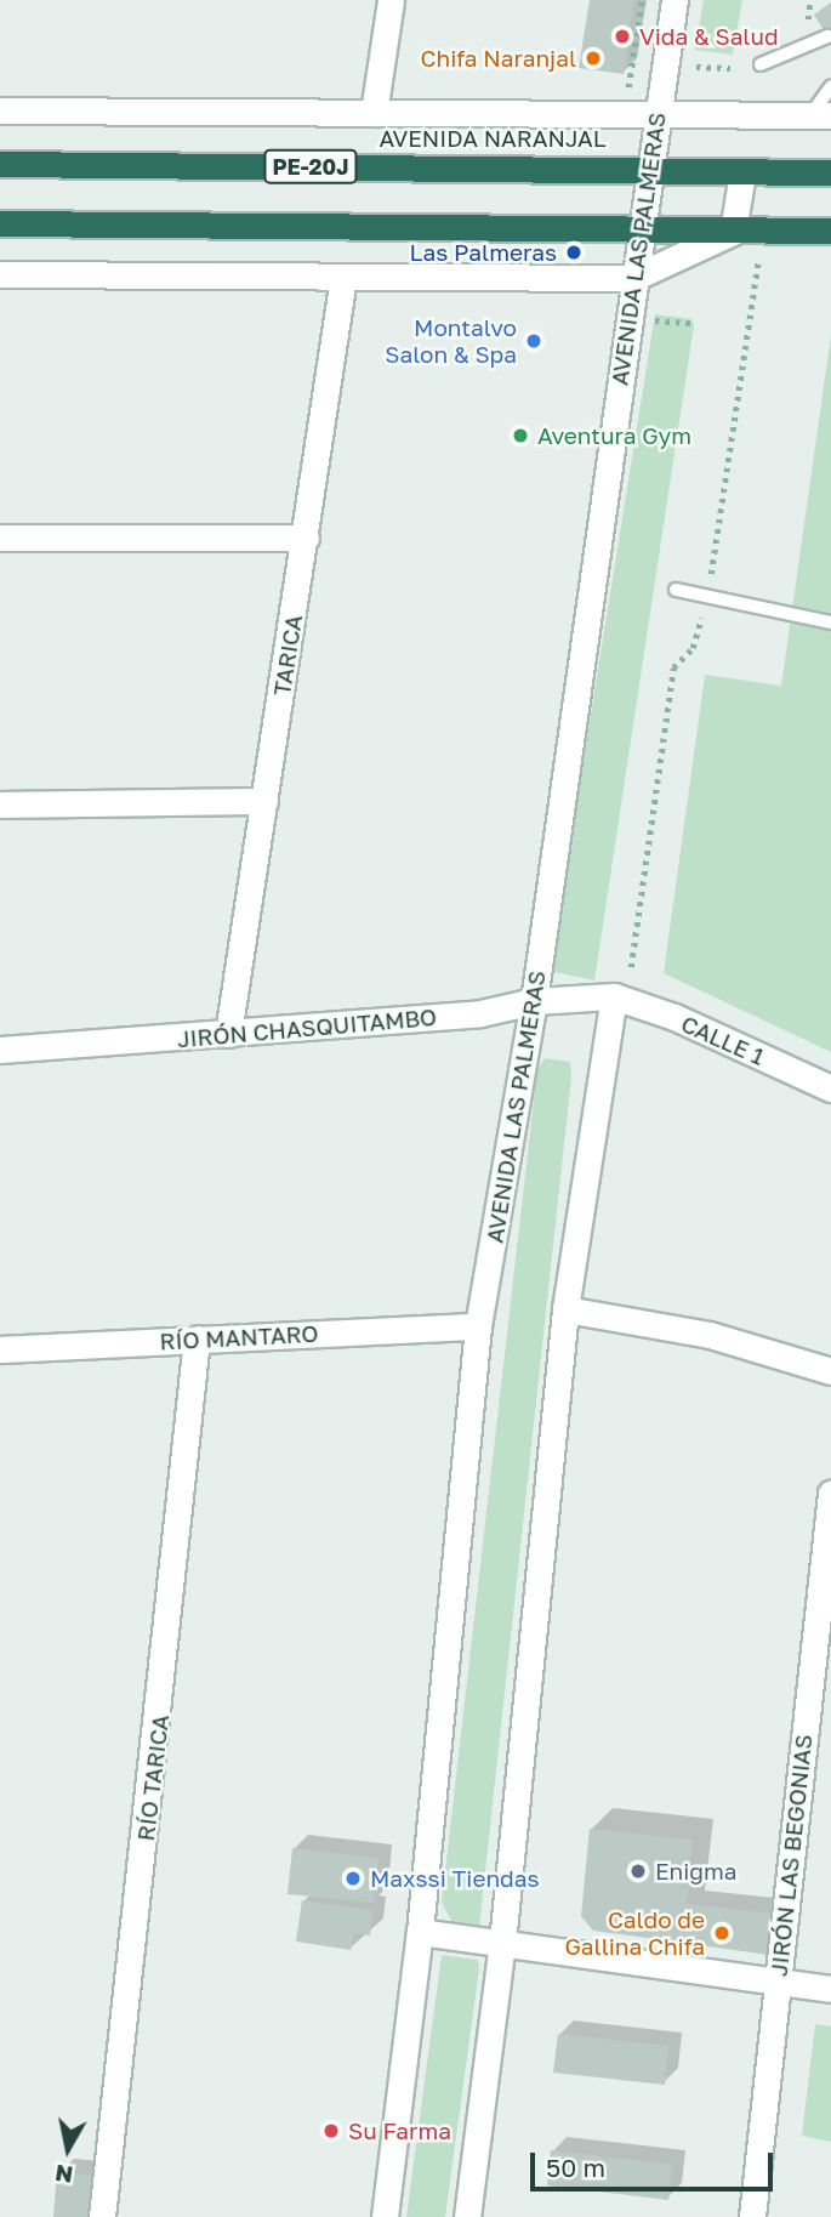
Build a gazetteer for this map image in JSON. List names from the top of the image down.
{
  "streets": {
    "highway": ["AVENIDA NARANJAL", "PE-20J"],
    "street": [
      "AVENIDA LAS PALMERAS",
      "TARICA",
      "JIRÓN CHASQUITAMBO",
      "CALLE 1",
      "RÍO MANTARO",
      "RÍO TARICA",
      "JIRÓN LAS BEGONIAS"
    ]
  },
  "crossings": [
    ["AVENIDA NARANJAL", "AVENIDA LAS PALMERAS"],
    ["AVENIDA LAS PALMERAS", "JIRÓN CHASQUITAMBO"],
    ["AVENIDA LAS PALMERAS", "RÍO MANTARO"],
    ["TARICA", "JIRÓN CHASQUITAMBO"],
    ["JIRÓN CHASQUITAMBO", "CALLE 1"],
    ["RÍO MANTARO", "RÍO TARICA"]
  ],
  "places": [
    "Vida & Salud",
    "Chifa Naranjal",
    "Las Palmeras",
    "Montalvo Salon & Spa",
    "Aventura Gym",
    "Enigma",
    "Maxssi Tiendas",
    "Caldo de Gallina Chifa",
    "Su Farma"
  ],
  "scale_bar": "50 m",
  "north": "bottom"
}
